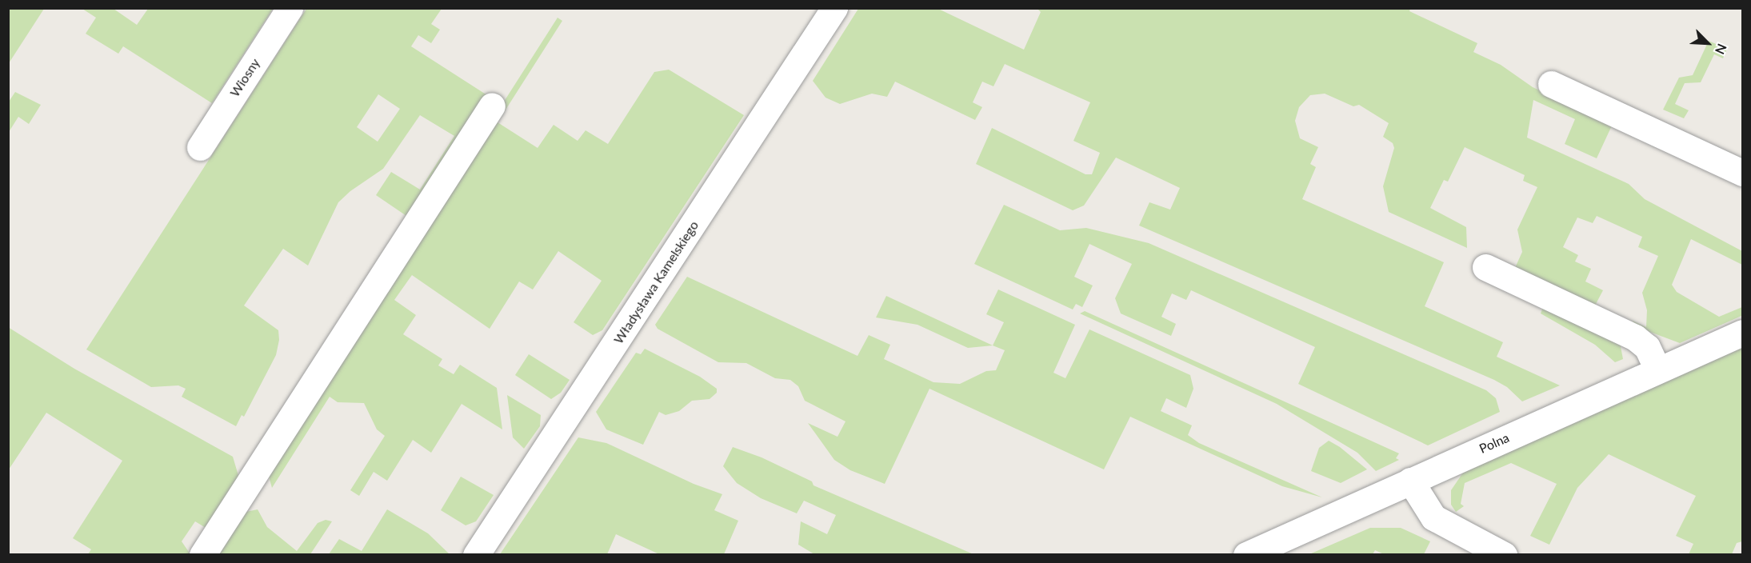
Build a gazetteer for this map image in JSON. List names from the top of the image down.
{
  "streets": {
    "street": ["Wiosny", "Władysława Kamelskiego", "Polna"]
  },
  "north": "bottom right"
}
